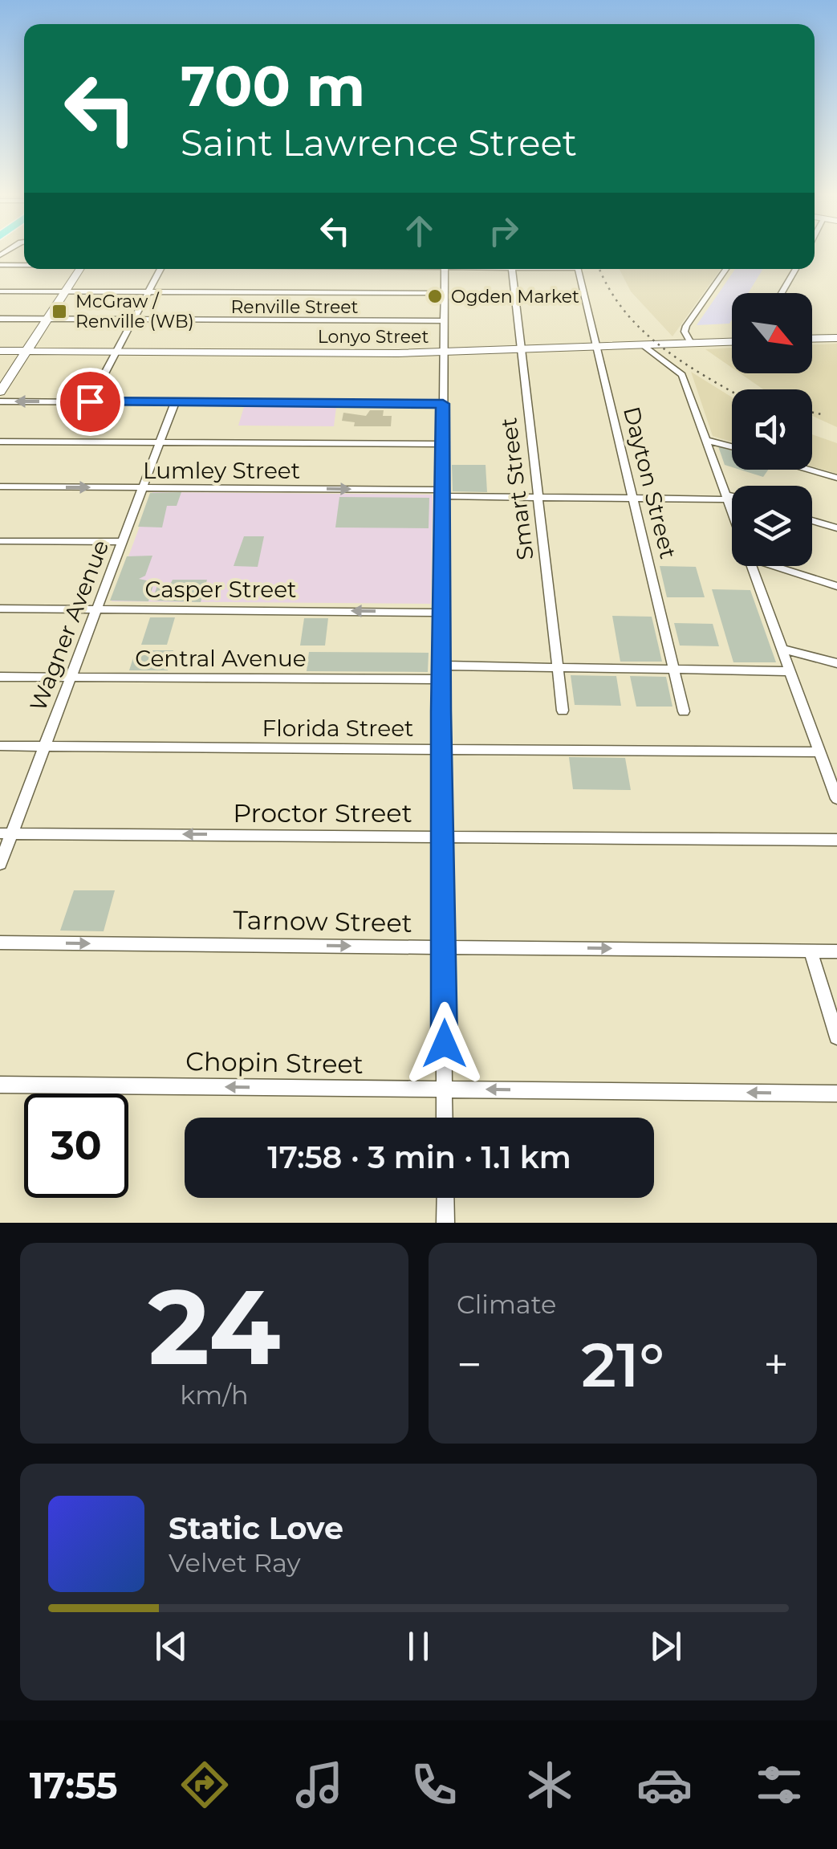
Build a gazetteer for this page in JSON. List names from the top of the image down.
{
  "streets": {
    "street": [
      "Renville Street",
      "Lonyo Street",
      "Lumley Street",
      "Dayton Street",
      "Smart Street",
      "Casper Street",
      "Wagner Avenue",
      "Central Avenue",
      "Florida Street",
      "Proctor Street",
      "Tarnow Street",
      "Chopin Street"
    ]
  },
  "crossings": [
    ["Lonyo Street", "Dayton Street"],
    ["Lonyo Street", "Smart Street"],
    ["Lumley Street", "Dayton Street"],
    ["Lumley Street", "Smart Street"],
    ["Lumley Street", "Wagner Avenue"],
    ["Casper Street", "Wagner Avenue"],
    ["Wagner Avenue", "Central Avenue"],
    ["Wagner Avenue", "Florida Street"],
    ["Wagner Avenue", "Proctor Street"]
  ],
  "one_way": [
    "Casper Street",
    "Proctor Street",
    "Tarnow Street",
    "Chopin Street"
  ],
  "places": {
    "other": ["Ogden Market"],
    "transit": ["McGraw / Renville (WB)"]
  },
  "north": "bottom right",
  "page": {
    "turn": ["700 m", "Saint Lawrence Street"],
    "limit": "30",
    "trip": "17:58 · 3 min · 1.1 km",
    "tile": [
      ["24", "km/h"],
      "Climate"
    ],
    "heat": ["−", "21°", "+"],
    "song": ["Static Love", "Velvet Ray"],
    "tabs": "17:55"
  }
}
